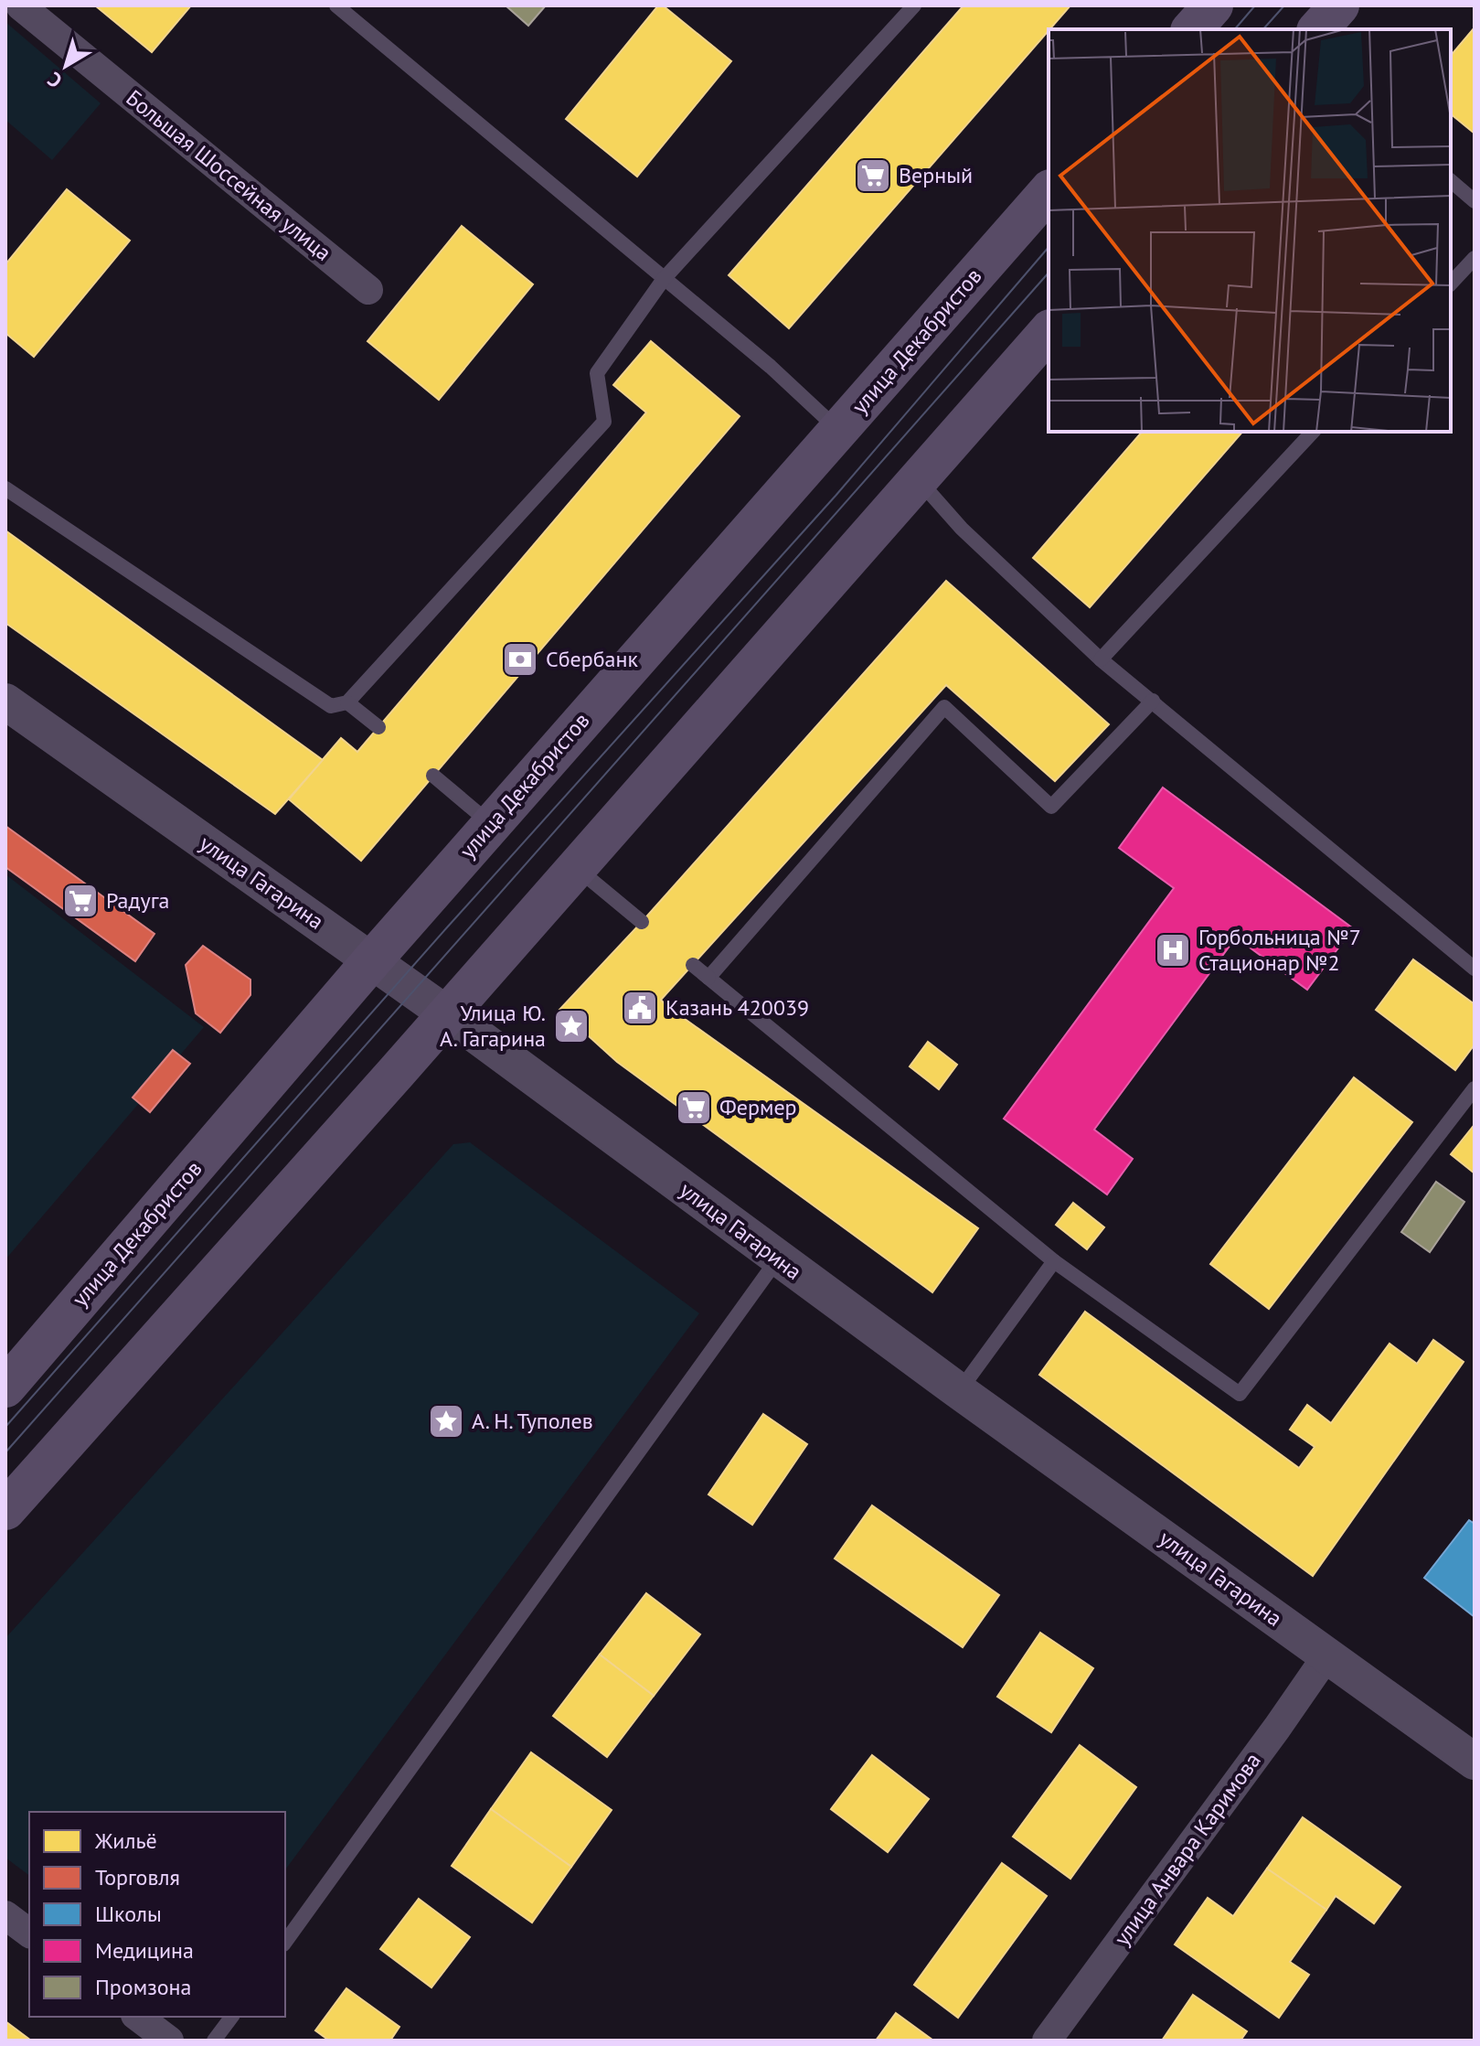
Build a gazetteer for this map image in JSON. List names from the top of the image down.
{
  "streets": {
    "main road": ["улица Декабристов"],
    "street": ["Большая Шоссейная улица", "улица Гагарина", "улица Анвара Каримова"]
  },
  "crossings": [
    ["улица Декабристов", "улица Гагарина"],
    ["улица Гагарина", "улица Анвара Каримова"]
  ],
  "places": {
    "supermarket": ["Верный", "Радуга", "Фермер"],
    "bank": ["Сбербанк"],
    "hospital": ["Горбольница №7 Стационар №2"],
    "public building": ["Казань 420039"],
    "place": ["Улица Ю. А. Гагарина", "А. Н. Туполев"]
  },
  "legend": [
    "Жильё",
    "Торговля",
    "Школы",
    "Медицина",
    "Промзона"
  ],
  "north": "bottom left"
}
